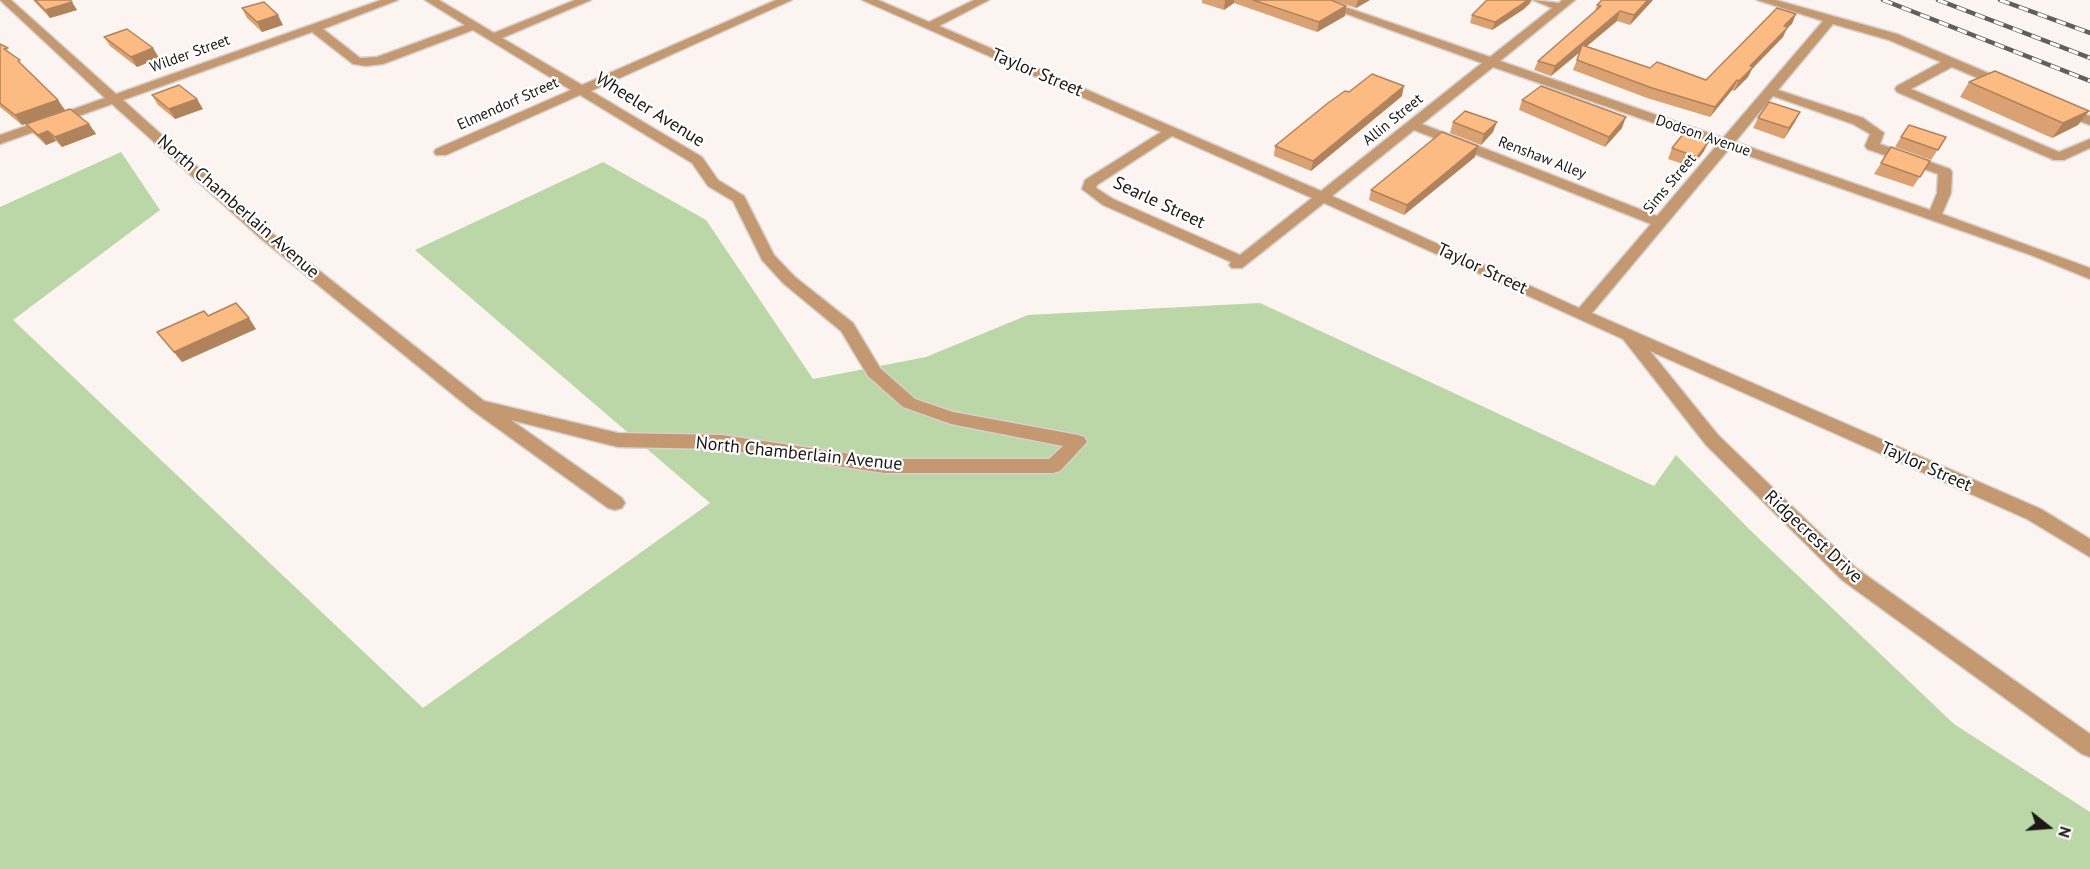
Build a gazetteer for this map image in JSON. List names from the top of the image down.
{
  "streets": {
    "street": [
      "Wilder Street",
      "Taylor Street",
      "Elmendorf Street",
      "Wheeler Avenue",
      "Allin Street",
      "Dodson Avenue",
      "Renshaw Alley",
      "Sims Street",
      "Searle Street",
      "North Chamberlain Avenue",
      "Ridgecrest Drive"
    ]
  },
  "crossings": [
    ["Wilder Street", "North Chamberlain Avenue"],
    ["Taylor Street", "Allin Street"],
    ["Taylor Street", "Sims Street"],
    ["Taylor Street", "Searle Street"],
    ["Taylor Street", "Ridgecrest Drive"],
    ["Elmendorf Street", "Wheeler Avenue"],
    ["Wheeler Avenue", "North Chamberlain Avenue"],
    ["Allin Street", "Dodson Avenue"],
    ["Allin Street", "Renshaw Alley"],
    ["Allin Street", "Searle Street"],
    ["Dodson Avenue", "Sims Street"],
    ["Renshaw Alley", "Sims Street"]
  ],
  "north": "right"
}
